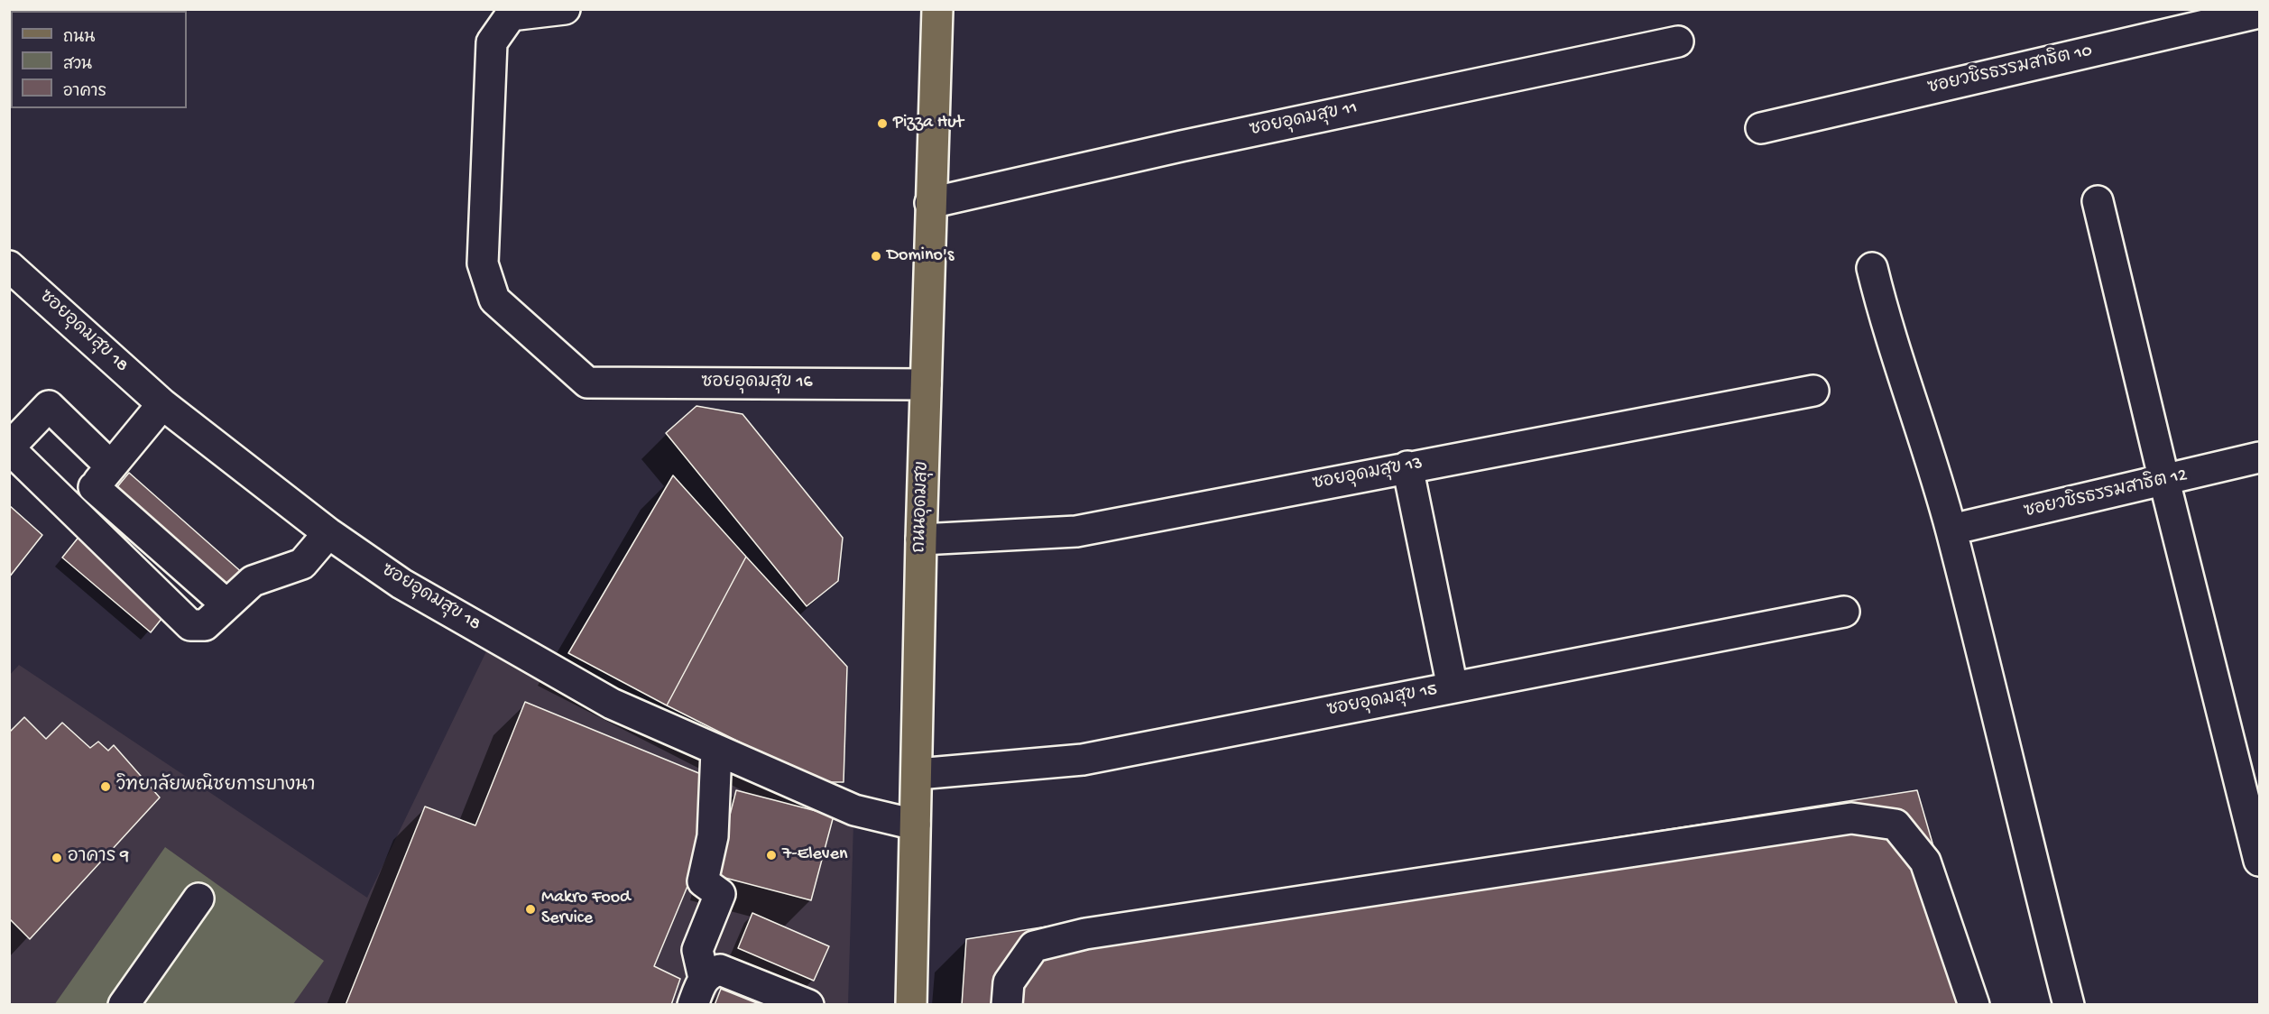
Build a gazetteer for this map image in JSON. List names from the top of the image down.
{
  "streets": {
    "main road": ["ถนนอุดมสุข"],
    "street": [
      "ซอยวชิรธรรมสาธิต 10",
      "ซอยอุดมสุข 11",
      "ซอยอุดมสุข 18",
      "ซอยอุดมสุข 16",
      "ซอยอุดมสุข 13",
      "ซอยวชิรธรรมสาธิต 12",
      "ซอยอุดมสุข 15"
    ]
  },
  "crossings": [
    ["ซอยอุดมสุข 11", "ถนนอุดมสุข"],
    ["ซอยอุดมสุข 18", "ถนนอุดมสุข"],
    ["ซอยอุดมสุข 16", "ถนนอุดมสุข"],
    ["ซอยอุดมสุข 13", "ถนนอุดมสุข"],
    ["ถนนอุดมสุข", "ซอยอุดมสุข 15"]
  ],
  "places": [
    "Pizza Hut",
    "Domino's",
    "วิทยาลัยพณิชยการบางนา",
    "7-Eleven",
    "อาคาร 9",
    "Makro Food Service"
  ],
  "legend": ["ถนน", "สวน", "อาคาร"]
}
